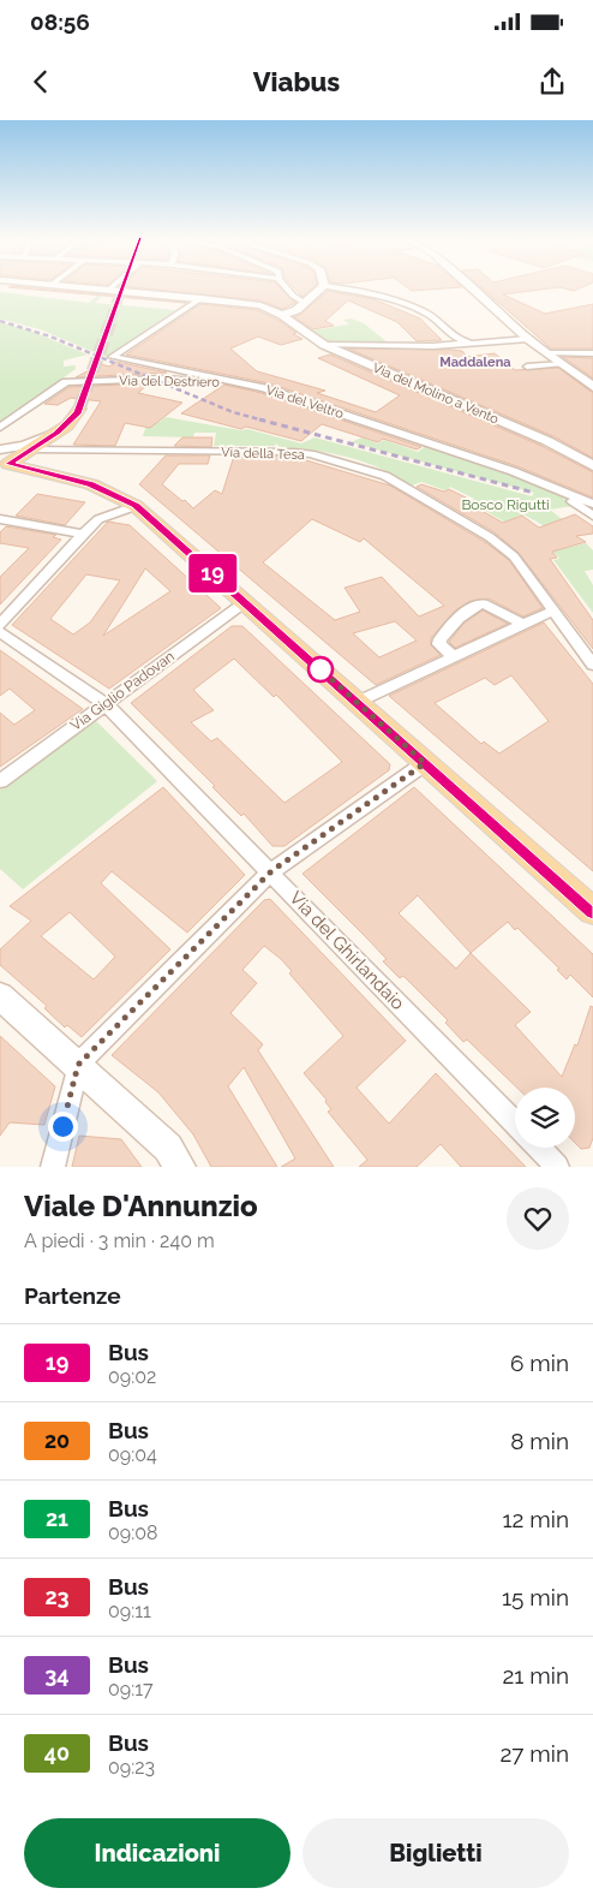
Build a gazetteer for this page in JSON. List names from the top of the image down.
{
  "streets": {
    "main road": ["Via del Molino a Vento"],
    "street": [
      "Via del Destriero",
      "Via del Veltro",
      "Via della Tesa",
      "Via Giglio Padovan",
      "Via del Ghirlandaio"
    ]
  },
  "crossings": [
    ["Via del Destriero", "Via del Veltro"],
    ["Via del Molino a Vento", "Via del Veltro"],
    ["Via Giglio Padovan", "Via del Ghirlandaio"]
  ],
  "districts": ["Maddalena"],
  "parks": ["Bosco Rigutti"],
  "lines": ["bus line 19"],
  "page": {
    "status": "08:56",
    "header": "Viabus",
    "on_map": "19",
    "heading": [
      ["Viale D'Annunzio", "A piedi · 3 min · 240 m"],
      "Partenze"
    ],
    "list": [
      {
        "mark": "19",
        "name": "Bus",
        "note": "09:02",
        "value": "6 min"
      },
      {
        "mark": "20",
        "name": "Bus",
        "note": "09:04",
        "value": "8 min"
      },
      {
        "mark": "21",
        "name": "Bus",
        "note": "09:08",
        "value": "12 min"
      },
      {
        "mark": "23",
        "name": "Bus",
        "note": "09:11",
        "value": "15 min"
      },
      {
        "mark": "34",
        "name": "Bus",
        "note": "09:17",
        "value": "21 min"
      },
      {
        "mark": "40",
        "name": "Bus",
        "note": "09:23",
        "value": "27 min"
      }
    ],
    "buttons": ["Indicazioni", "Biglietti"]
  }
}
